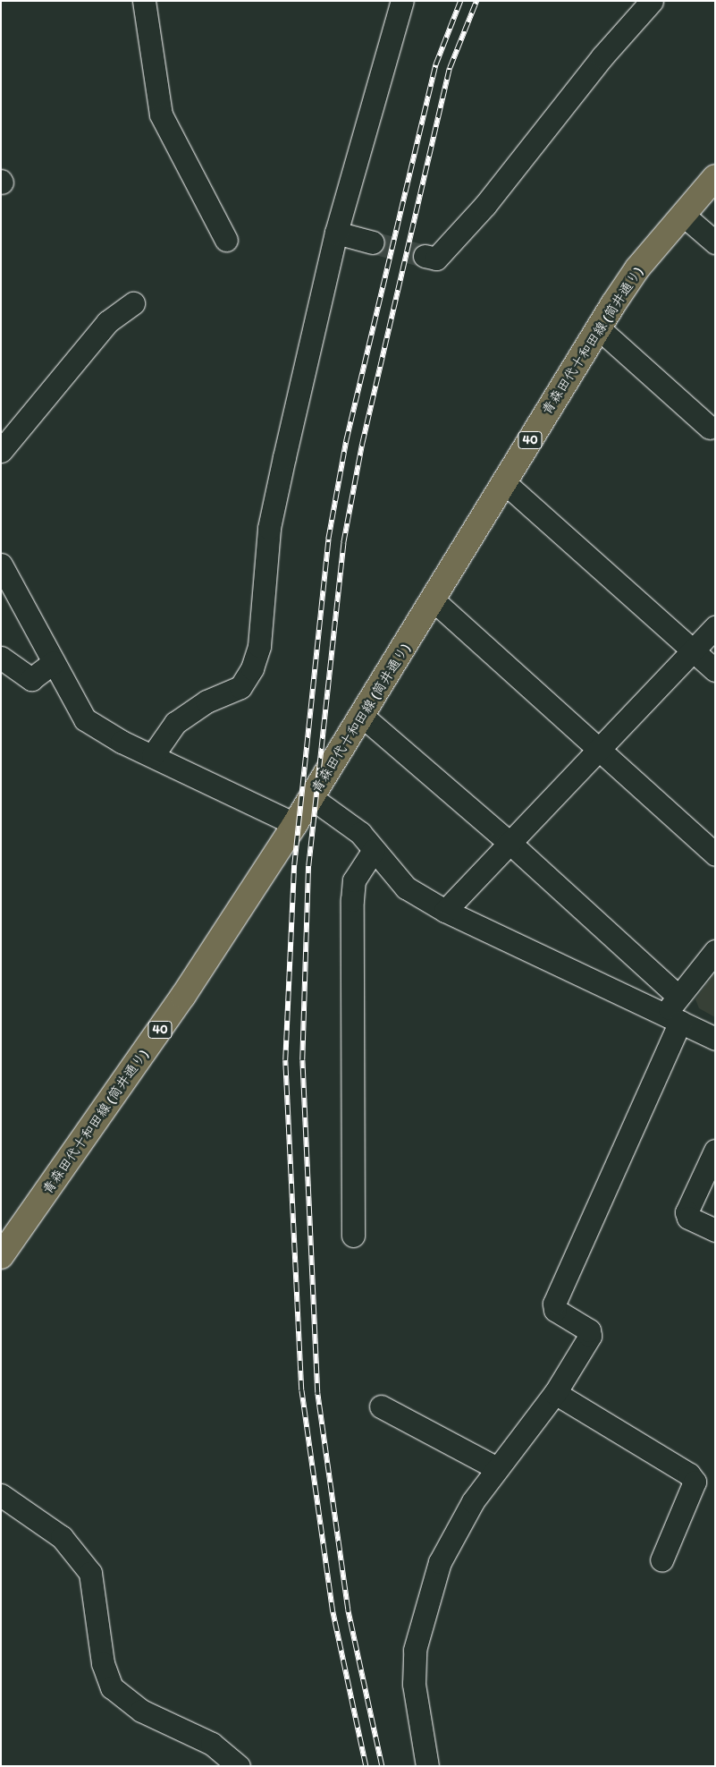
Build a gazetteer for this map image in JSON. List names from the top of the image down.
{
  "streets": {
    "main road": ["青森田代十和田線 (筒井通り)", "40"]
  }
}
